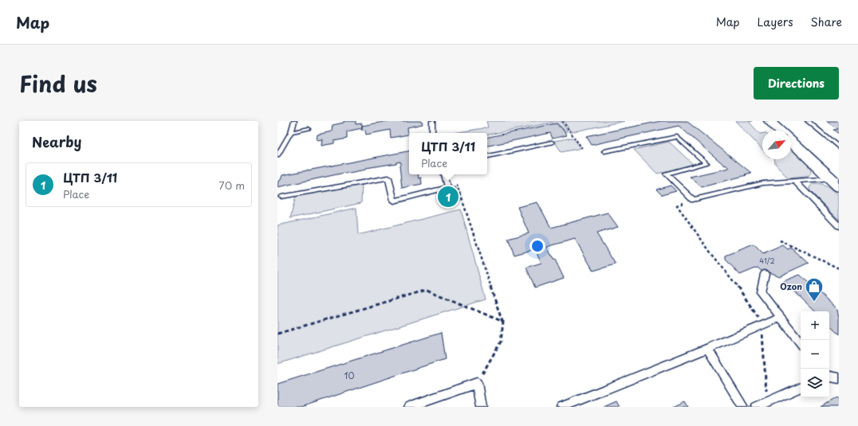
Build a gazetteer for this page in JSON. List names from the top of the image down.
{
  "places": {
    "shop": ["Ozon"]
  },
  "house_numbers": ["41/2", "10"],
  "north": "top right",
  "page": {
    "header": "Map",
    "nav": ["Map", "Layers", "Share"],
    "title": "Find us",
    "buttons": "Directions",
    "heading": "Nearby",
    "popup": ["ЦТП 3/11", "Place"],
    "list": [
      {
        "mark": "1",
        "name": "ЦТП 3/11",
        "note": "Place",
        "value": "70 m"
      }
    ],
    "pins": "1",
    "map_buttons": ["+", "−"]
  }
}
